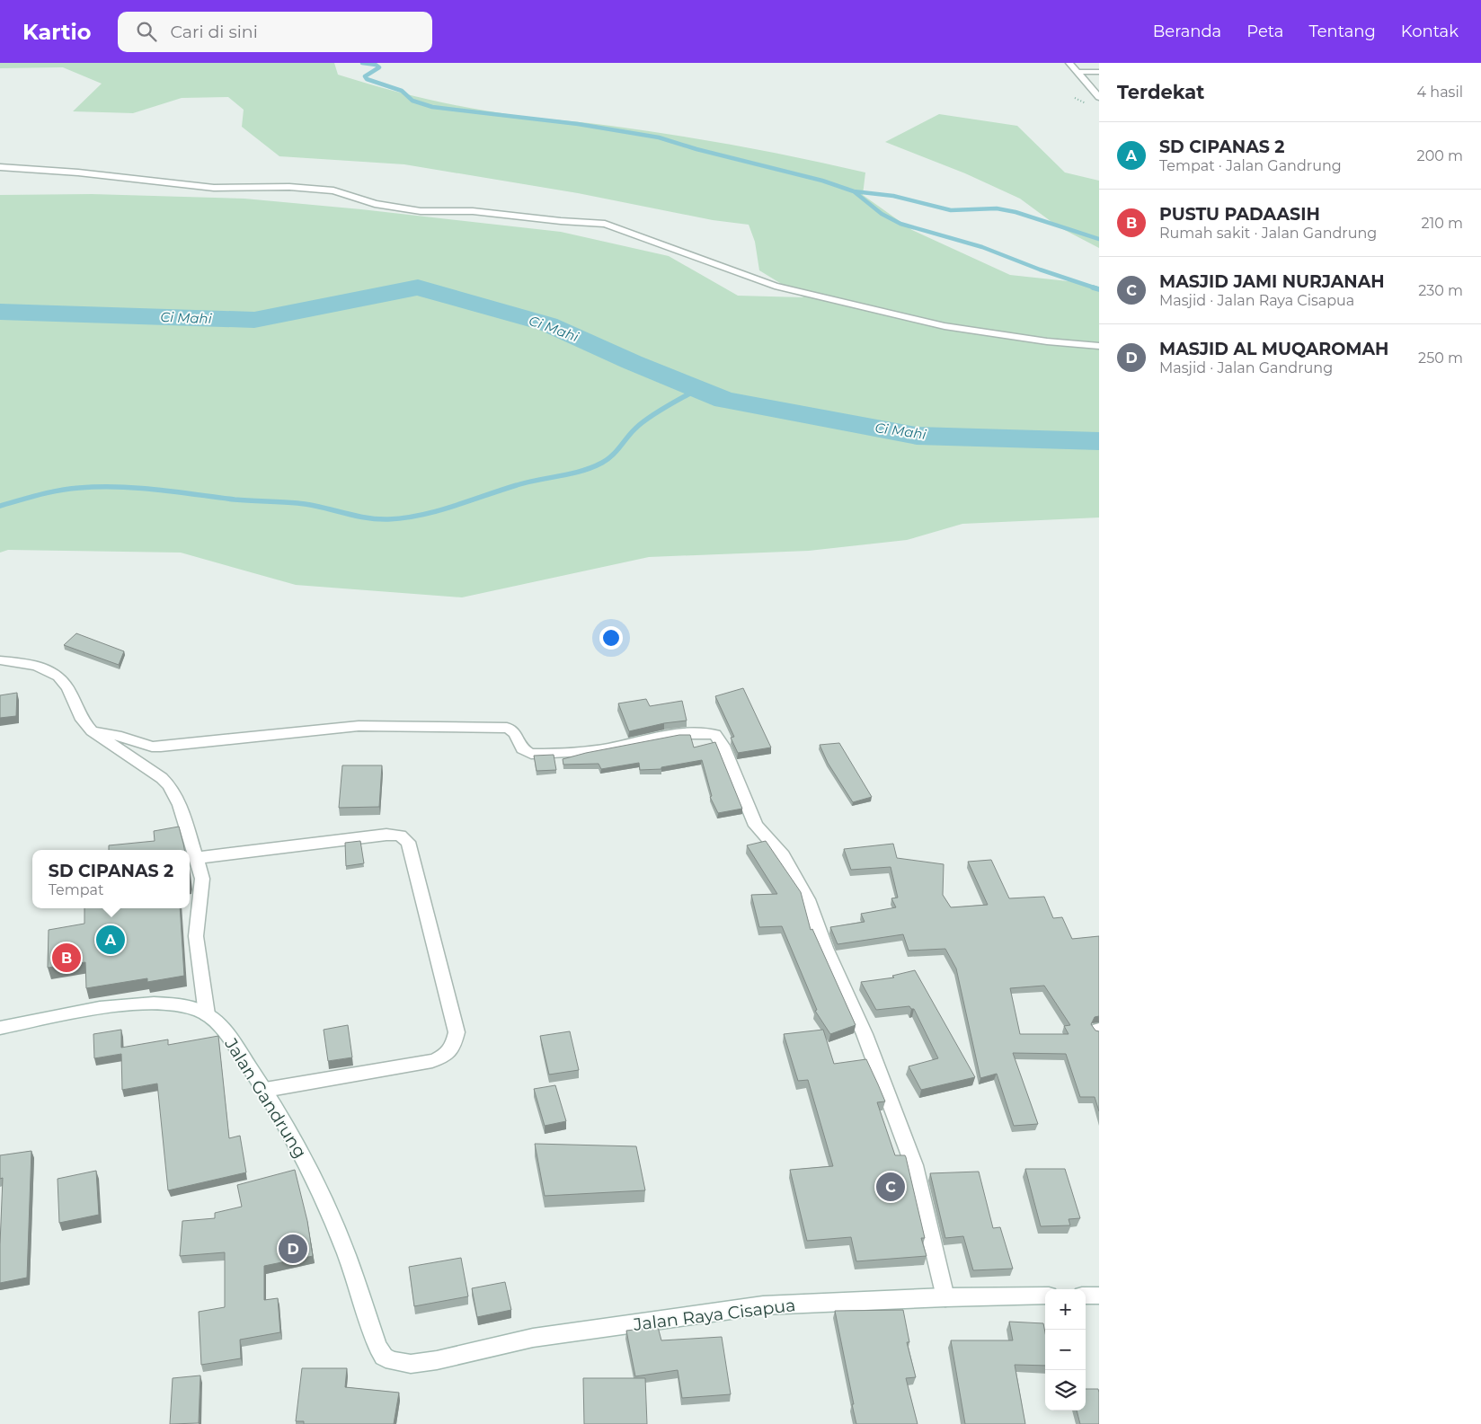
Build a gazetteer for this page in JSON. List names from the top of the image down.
{
  "streets": {
    "street": ["Jalan Gandrung", "Jalan Raya Cisapua"]
  },
  "crossings": [
    ["Jalan Gandrung", "Jalan Raya Cisapua"]
  ],
  "water": ["Ci Mahi"],
  "page": {
    "header": "Kartio",
    "search": "Cari di sini",
    "nav": [
      "Beranda",
      "Peta",
      "Tentang",
      "Kontak"
    ],
    "heading": ["Terdekat", "4 hasil"],
    "list": [
      {
        "mark": "A",
        "name": "SD CIPANAS 2",
        "note": "Tempat · Jalan Gandrung",
        "value": "200 m"
      },
      {
        "mark": "B",
        "name": "PUSTU PADAASIH",
        "note": "Rumah sakit · Jalan Gandrung",
        "value": "210 m"
      },
      {
        "mark": "C",
        "name": "MASJID JAMI NURJANAH",
        "note": "Masjid · Jalan Raya Cisapua",
        "value": "230 m"
      },
      {
        "mark": "D",
        "name": "MASJID AL MUQAROMAH",
        "note": "Masjid · Jalan Gandrung",
        "value": "250 m"
      }
    ],
    "popup": ["SD CIPANAS 2", "Tempat"],
    "pins": [
      "A",
      "B",
      "C",
      "D"
    ],
    "map_buttons": ["+", "−"]
  }
}
